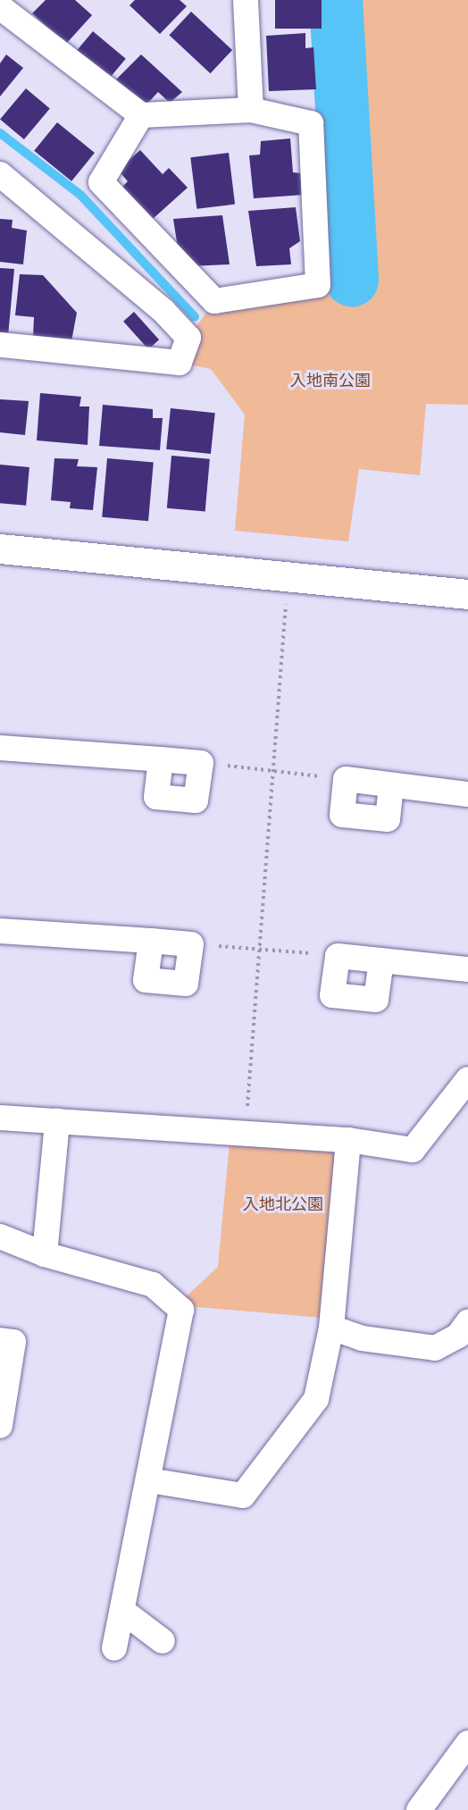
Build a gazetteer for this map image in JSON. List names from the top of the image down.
{
  "parks": ["入地南公園", "入地北公園"]
}
